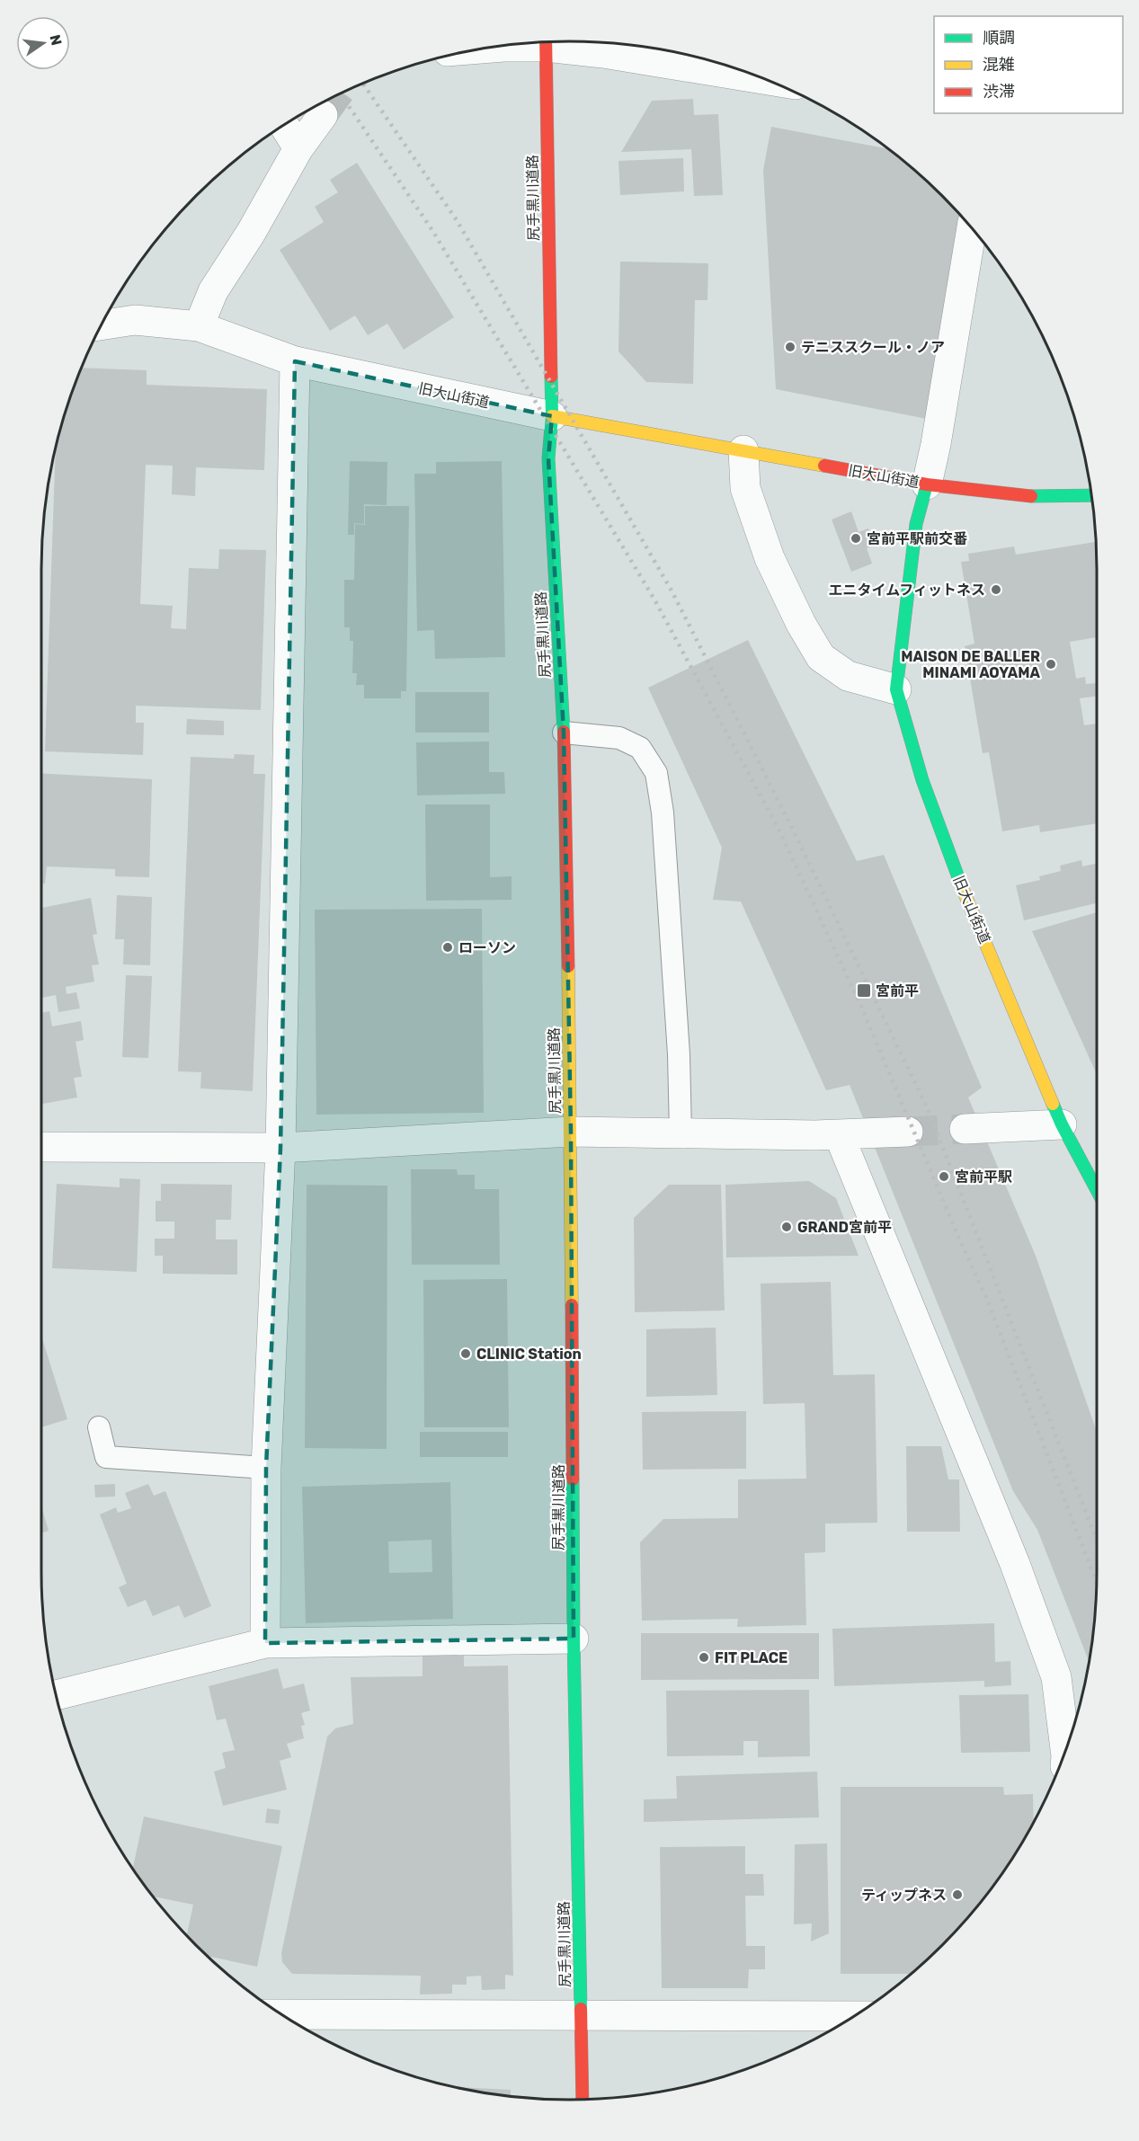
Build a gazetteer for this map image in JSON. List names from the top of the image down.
{
  "streets": {
    "main road": ["尻手黒川道路", "旧大山街道"]
  },
  "crossings": [
    ["尻手黒川道路", "旧大山街道"]
  ],
  "places": {
    "other": [
      "テニススクール・ノア",
      "宮前平駅前交番",
      "エニタイムフィットネス",
      "MAISON DE BALLER MINAMI AOYAMA",
      "ローソン",
      "宮前平駅",
      "GRAND宮前平",
      "CLINIC Station",
      "FIT PLACE",
      "ティップネス"
    ],
    "transit": ["宮前平"]
  },
  "legend": ["順調", "混雑", "渋滞"],
  "north": "right"
}
